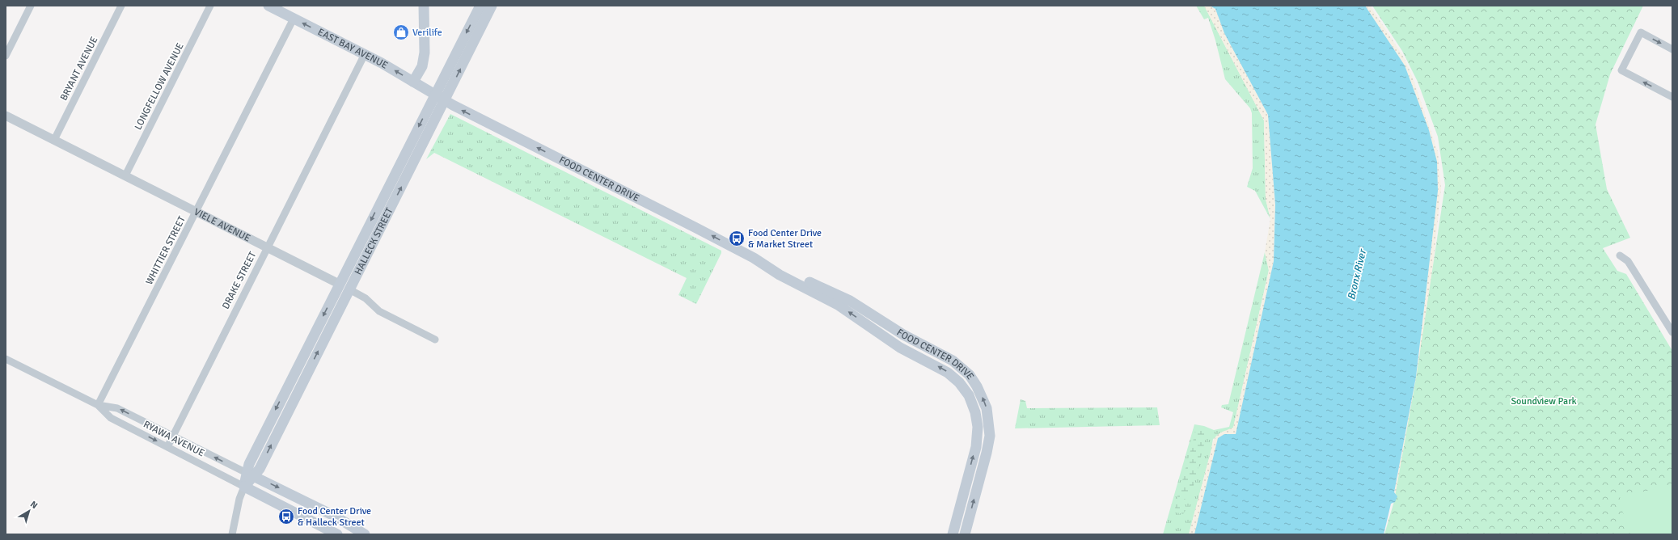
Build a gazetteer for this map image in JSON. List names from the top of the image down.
{
  "streets": {
    "main road": [
      "EAST BAY AVENUE",
      "FOOD CENTER DRIVE",
      "VIELE AVENUE",
      "HALLECK STREET"
    ],
    "street": [
      "BRYANT AVENUE",
      "LONGFELLOW AVENUE",
      "WHITTIER STREET",
      "DRAKE STREET",
      "RYAWA AVENUE"
    ]
  },
  "crossings": [
    ["EAST BAY AVENUE", "FOOD CENTER DRIVE"],
    ["EAST BAY AVENUE", "HALLECK STREET"],
    ["EAST BAY AVENUE", "WHITTIER STREET"],
    ["EAST BAY AVENUE", "DRAKE STREET"],
    ["BRYANT AVENUE", "VIELE AVENUE"],
    ["LONGFELLOW AVENUE", "VIELE AVENUE"],
    ["FOOD CENTER DRIVE", "HALLECK STREET"],
    ["VIELE AVENUE", "HALLECK STREET"],
    ["VIELE AVENUE", "WHITTIER STREET"],
    ["VIELE AVENUE", "DRAKE STREET"],
    ["HALLECK STREET", "RYAWA AVENUE"],
    ["WHITTIER STREET", "RYAWA AVENUE"],
    ["DRAKE STREET", "RYAWA AVENUE"]
  ],
  "one_way": ["EAST BAY AVENUE", "FOOD CENTER DRIVE"],
  "water": ["Bronx River"],
  "parks": ["Soundview Park"],
  "places": {
    "shop": ["Verilife"],
    "bus stop": ["Food Center Drive & Market Street", "Food Center Drive & Halleck Street"]
  },
  "north": "top right"
}
